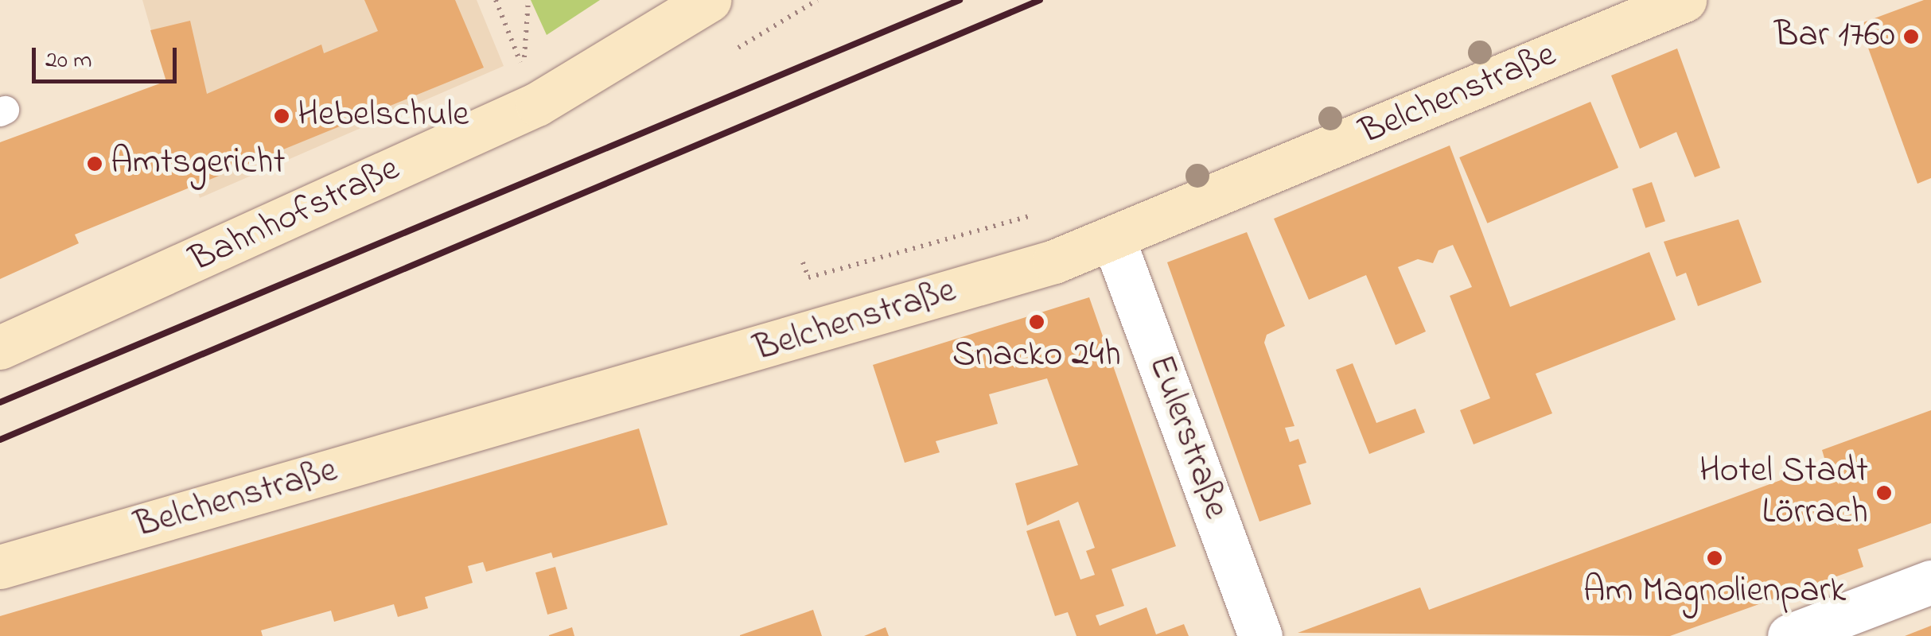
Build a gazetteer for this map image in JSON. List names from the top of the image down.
{
  "streets": {
    "main road": ["Belchenstraße", "Bahnhofstraße"],
    "street": ["Eulerstraße"]
  },
  "crossings": [
    ["Belchenstraße", "Eulerstraße"]
  ],
  "places": [
    "Bar 1760",
    "Hebelschule",
    "Amtsgericht",
    "Snacko 24h",
    "Hotel Stadt Lörrach",
    "Am Magnolienpark"
  ],
  "scale_bar": "20 m"
}
